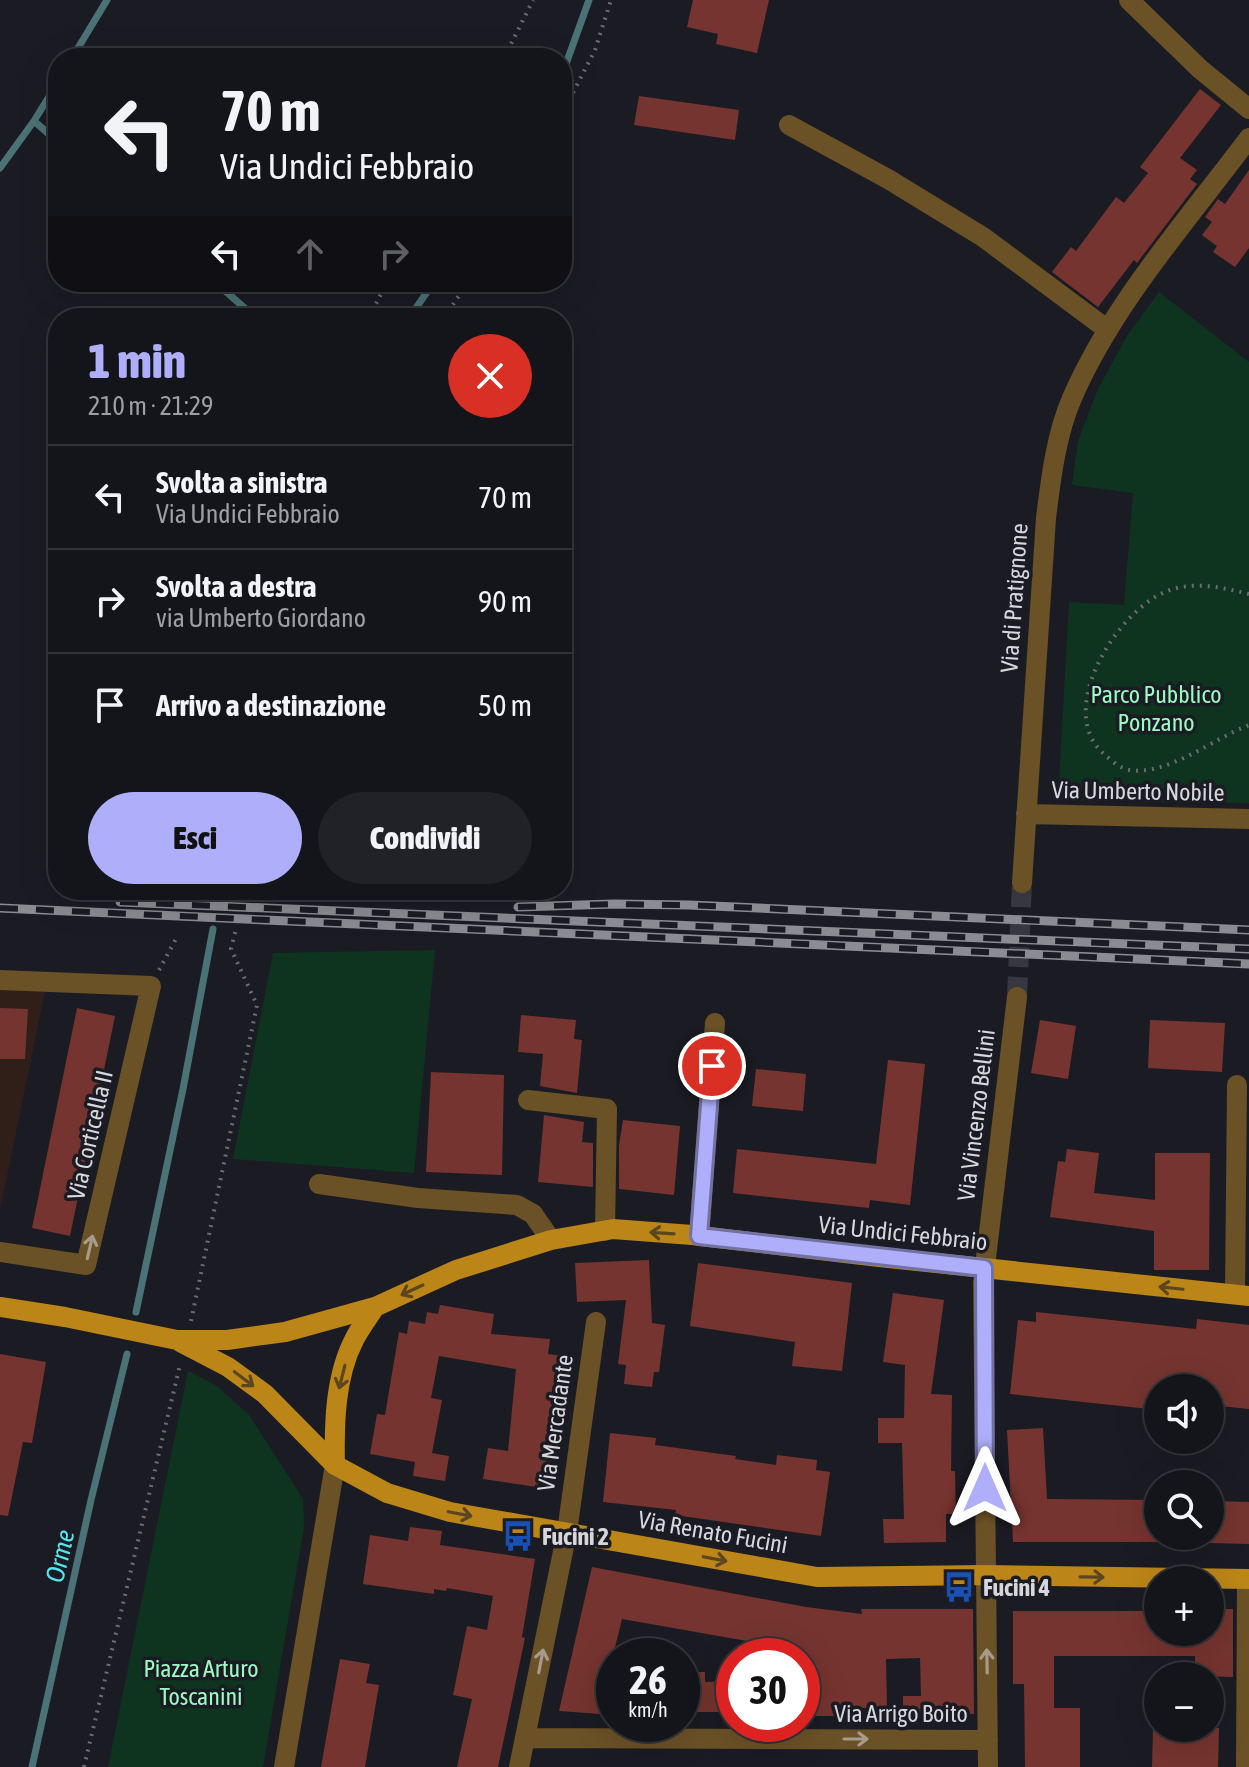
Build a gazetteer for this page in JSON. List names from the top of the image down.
{
  "streets": {
    "main road": ["Via Undici Febbraio", "Via Renato Fucini"],
    "street": [
      "Via di Pratignone",
      "Via Umberto Nobile",
      "Via Vincenzo Bellini",
      "Via Corticella II",
      "Via Mercadante",
      "Via Arrigo Boito"
    ]
  },
  "crossings": [
    ["Via di Pratignone", "Via Umberto Nobile"],
    ["Via Vincenzo Bellini", "Via Undici Febbraio"],
    ["Via Vincenzo Bellini", "Via Renato Fucini"],
    ["Via Vincenzo Bellini", "Via Arrigo Boito"],
    ["Via Undici Febbraio", "Via Renato Fucini"],
    ["Via Mercadante", "Via Renato Fucini"],
    ["Via Mercadante", "Via Arrigo Boito"]
  ],
  "one_way": [
    "Via Corticella II",
    "Via Undici Febbraio",
    "Via Mercadante",
    "Via Renato Fucini",
    "Via Arrigo Boito"
  ],
  "water": ["Orme"],
  "parks": ["Parco Pubblico Ponzano", "Piazza Arturo Toscanini"],
  "places": {
    "bus stop": ["Fucini 2", "Fucini 4"]
  },
  "page": {
    "turn": ["70 m", "Via Undici Febbraio"],
    "heading": ["1 min", "210 m · 21:29"],
    "list": [
      {
        "name": "Svolta a sinistra",
        "note": "Via Undici Febbraio",
        "value": "70 m"
      },
      {
        "name": "Svolta a destra",
        "note": "via Umberto Giordano",
        "value": "90 m"
      },
      {
        "name": "Arrivo a destinazione",
        "value": "50 m"
      }
    ],
    "buttons": ["Esci", "Condividi"],
    "map_buttons": ["+", "−"],
    "speed": "26 km/h",
    "limit": "30"
  }
}
